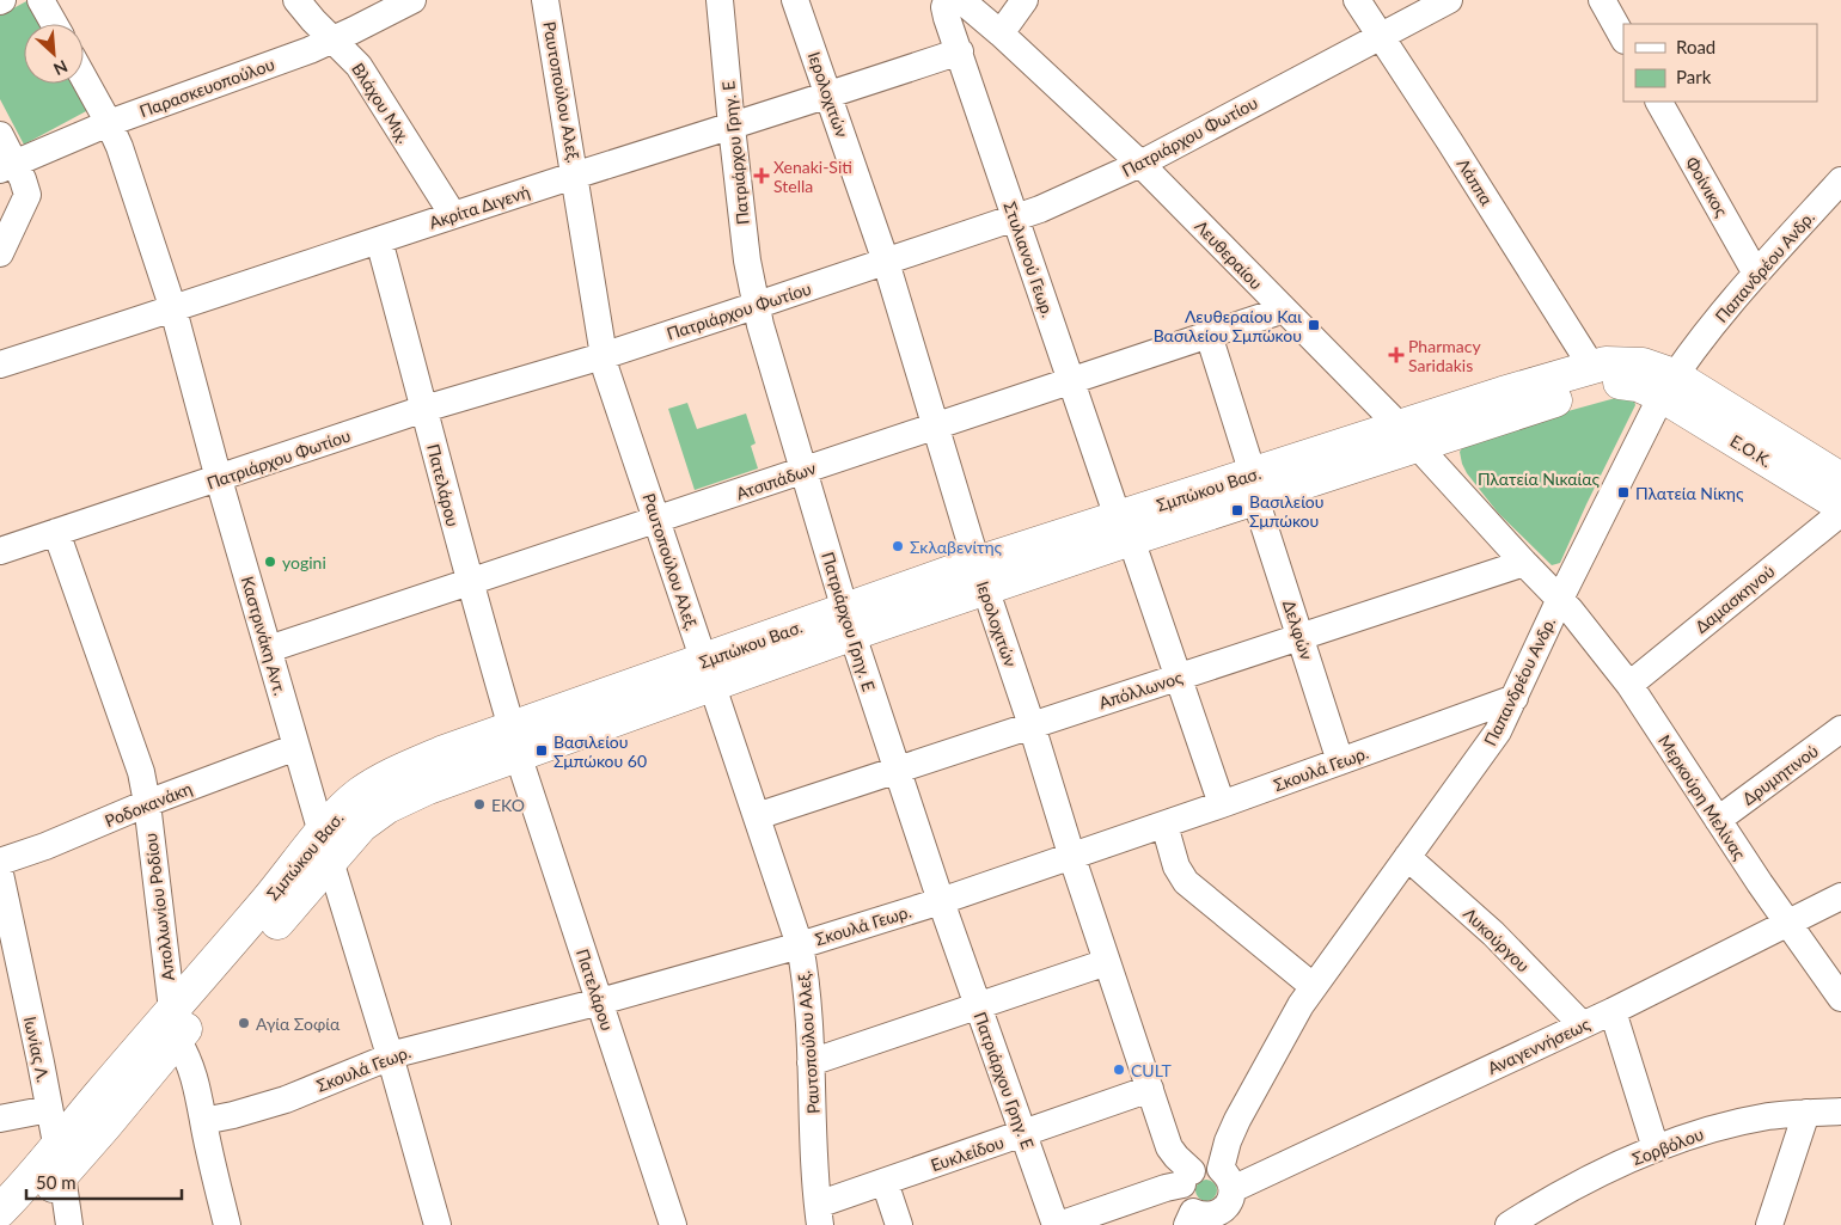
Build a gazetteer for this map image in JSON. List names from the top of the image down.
{
  "streets": {
    "main road": ["Ε.Ο.Κ.", "Σμπώκου Βασ."],
    "street": [
      "Παρασκευοπούλου",
      "Ραυτοπούλου Αλεξ.",
      "Ιερολοχιτών",
      "Βλάχου Μιχ.",
      "Πατριάρχου Φωτίου",
      "Πατριάρχου Γρηγ. Ε",
      "Λάππα",
      "Φοίνικος",
      "Ακρίτα Διγενή",
      "Λευθεραίου",
      "Στυλιανού Γεωρ.",
      "Παπανδρέου Ανδρ.",
      "Ατσιπάδων",
      "Πατελάρου",
      "Δαμασκηνού",
      "Δελφών",
      "Καστρινάκη Αντ.",
      "Απόλλωνος",
      "Σκουλά Γεωρ.",
      "Δρυμητινού",
      "Μερκούρη Μελίνας",
      "Ροδοκανάκη",
      "Απολλωνίου Ροδίου",
      "Λυκούργου",
      "Αναγεννήσεως",
      "Ιωνίας Λ.",
      "Σορβόλου",
      "Ευκλείδου"
    ]
  },
  "crossings": [
    ["Παρασκευοπούλου", "Βλάχου Μιχ."],
    ["Παρασκευοπούλου", "Καστρινάκη Αντ."],
    ["Ραυτοπούλου Αλεξ.", "Πατριάρχου Φωτίου"],
    ["Ραυτοπούλου Αλεξ.", "Ακρίτα Διγενή"],
    ["Ραυτοπούλου Αλεξ.", "Ατσιπάδων"],
    ["Ραυτοπούλου Αλεξ.", "Σμπώκου Βασ."],
    ["Ραυτοπούλου Αλεξ.", "Απόλλωνος"],
    ["Ραυτοπούλου Αλεξ.", "Σκουλά Γεωρ."],
    ["Ραυτοπούλου Αλεξ.", "Ευκλείδου"],
    ["Ιερολοχιτών", "Πατριάρχου Φωτίου"],
    ["Ιερολοχιτών", "Ακρίτα Διγενή"],
    ["Ιερολοχιτών", "Ατσιπάδων"],
    ["Ιερολοχιτών", "Σμπώκου Βασ."],
    ["Ιερολοχιτών", "Απόλλωνος"],
    ["Ιερολοχιτών", "Σκουλά Γεωρ."],
    ["Ιερολοχιτών", "Ευκλείδου"],
    ["Βλάχου Μιχ.", "Ακρίτα Διγενή"],
    ["Πατριάρχου Φωτίου", "Πατριάρχου Γρηγ. Ε"],
    ["Πατριάρχου Φωτίου", "Λάππα"],
    ["Πατριάρχου Φωτίου", "Λευθεραίου"],
    ["Πατριάρχου Φωτίου", "Στυλιανού Γεωρ."],
    ["Πατριάρχου Φωτίου", "Πατελάρου"],
    ["Πατριάρχου Φωτίου", "Καστρινάκη Αντ."],
    ["Πατριάρχου Φωτίου", "Απολλωνίου Ροδίου"],
    ["Πατριάρχου Γρηγ. Ε", "Ακρίτα Διγενή"],
    ["Πατριάρχου Γρηγ. Ε", "Ατσιπάδων"],
    ["Πατριάρχου Γρηγ. Ε", "Σμπώκου Βασ."],
    ["Πατριάρχου Γρηγ. Ε", "Απόλλωνος"],
    ["Πατριάρχου Γρηγ. Ε", "Σκουλά Γεωρ."],
    ["Πατριάρχου Γρηγ. Ε", "Ευκλείδου"],
    ["Λάππα", "Σμπώκου Βασ."],
    ["Φοίνικος", "Παπανδρέου Ανδρ."],
    ["Ακρίτα Διγενή", "Στυλιανού Γεωρ."],
    ["Ακρίτα Διγενή", "Πατελάρου"],
    ["Ακρίτα Διγενή", "Καστρινάκη Αντ."],
    ["Λευθεραίου", "Παπανδρέου Ανδρ."],
    ["Λευθεραίου", "Ατσιπάδων"],
    ["Λευθεραίου", "Σμπώκου Βασ."],
    ["Λευθεραίου", "Απόλλωνος"],
    ["Λευθεραίου", "Μερκούρη Μελίνας"],
    ["Στυλιανού Γεωρ.", "Ατσιπάδων"],
    ["Στυλιανού Γεωρ.", "Σμπώκου Βασ."],
    ["Στυλιανού Γεωρ.", "Απόλλωνος"],
    ["Στυλιανού Γεωρ.", "Σκουλά Γεωρ."],
    ["Παπανδρέου Ανδρ.", "Ε.Ο.Κ."],
    ["Παπανδρέου Ανδρ.", "Σμπώκου Βασ."],
    ["Παπανδρέου Ανδρ.", "Σκουλά Γεωρ."],
    ["Παπανδρέου Ανδρ.", "Μερκούρη Μελίνας"],
    ["Παπανδρέου Ανδρ.", "Λυκούργου"],
    ["Παπανδρέου Ανδρ.", "Αναγεννήσεως"],
    ["Ε.Ο.Κ.", "Σμπώκου Βασ."],
    ["Ατσιπάδων", "Πατελάρου"],
    ["Ατσιπάδων", "Δελφών"],
    ["Ατσιπάδων", "Καστρινάκη Αντ."],
    ["Πατελάρου", "Σμπώκου Βασ."],
    ["Πατελάρου", "Σκουλά Γεωρ."],
    ["Σμπώκου Βασ.", "Δελφών"],
    ["Σμπώκου Βασ.", "Καστρινάκη Αντ."],
    ["Σμπώκου Βασ.", "Απολλωνίου Ροδίου"],
    ["Σμπώκου Βασ.", "Ιωνίας Λ."],
    ["Δαμασκηνού", "Μερκούρη Μελίνας"],
    ["Δελφών", "Απόλλωνος"],
    ["Δελφών", "Σκουλά Γεωρ."],
    ["Καστρινάκη Αντ.", "Σκουλά Γεωρ."],
    ["Καστρινάκη Αντ.", "Ροδοκανάκη"],
    ["Σκουλά Γεωρ.", "Απολλωνίου Ροδίου"],
    ["Δρυμητινού", "Μερκούρη Μελίνας"],
    ["Μερκούρη Μελίνας", "Αναγεννήσεως"],
    ["Ροδοκανάκη", "Απολλωνίου Ροδίου"],
    ["Λυκούργου", "Αναγεννήσεως"]
  ],
  "parks": ["Πλατεία Νικαίας"],
  "places": {
    "health": ["Xenaki-Siti Stella", "Pharmacy Saridakis"],
    "transit": [
      "Λευθεραίου Και Βασιλείου Σμπώκου",
      "Πλατεία Νίκης",
      "Βασιλείου Σμπώκου",
      "Βασιλείου Σμπώκου 60"
    ],
    "other": [
      "Σκλαβενίτης",
      "yogini",
      "ΕΚΟ",
      "Αγία Σοφία",
      "CULT"
    ]
  },
  "legend": ["Road", "Park"],
  "scale_bar": "50 m",
  "north": "bottom right"
}
